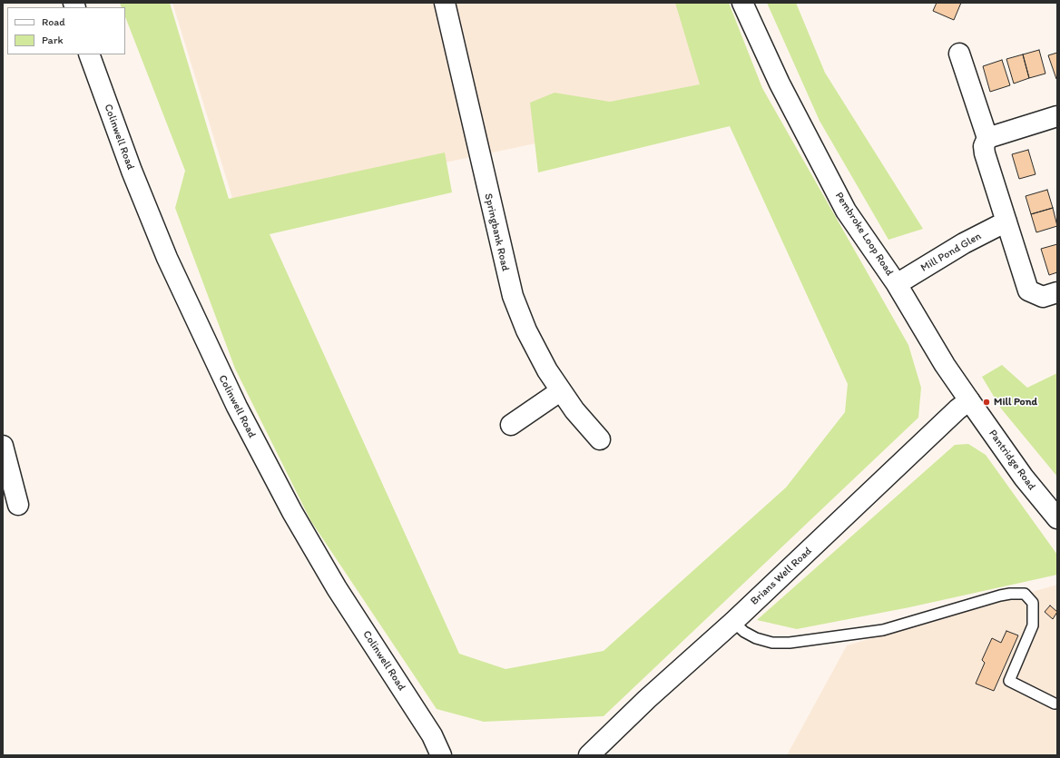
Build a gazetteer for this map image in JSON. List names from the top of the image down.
{
  "streets": {
    "street": [
      "Colinwell Road",
      "Springbank Road",
      "Pembroke Loop Road",
      "Mill Pond Glen",
      "Pantridge Road",
      "Brians Well Road"
    ]
  },
  "crossings": [
    ["Pembroke Loop Road", "Mill Pond Glen"],
    ["Pembroke Loop Road", "Pantridge Road"],
    ["Pembroke Loop Road", "Brians Well Road"],
    ["Pantridge Road", "Brians Well Road"]
  ],
  "places": ["Mill Pond"],
  "legend": ["Road", "Park"]
}
